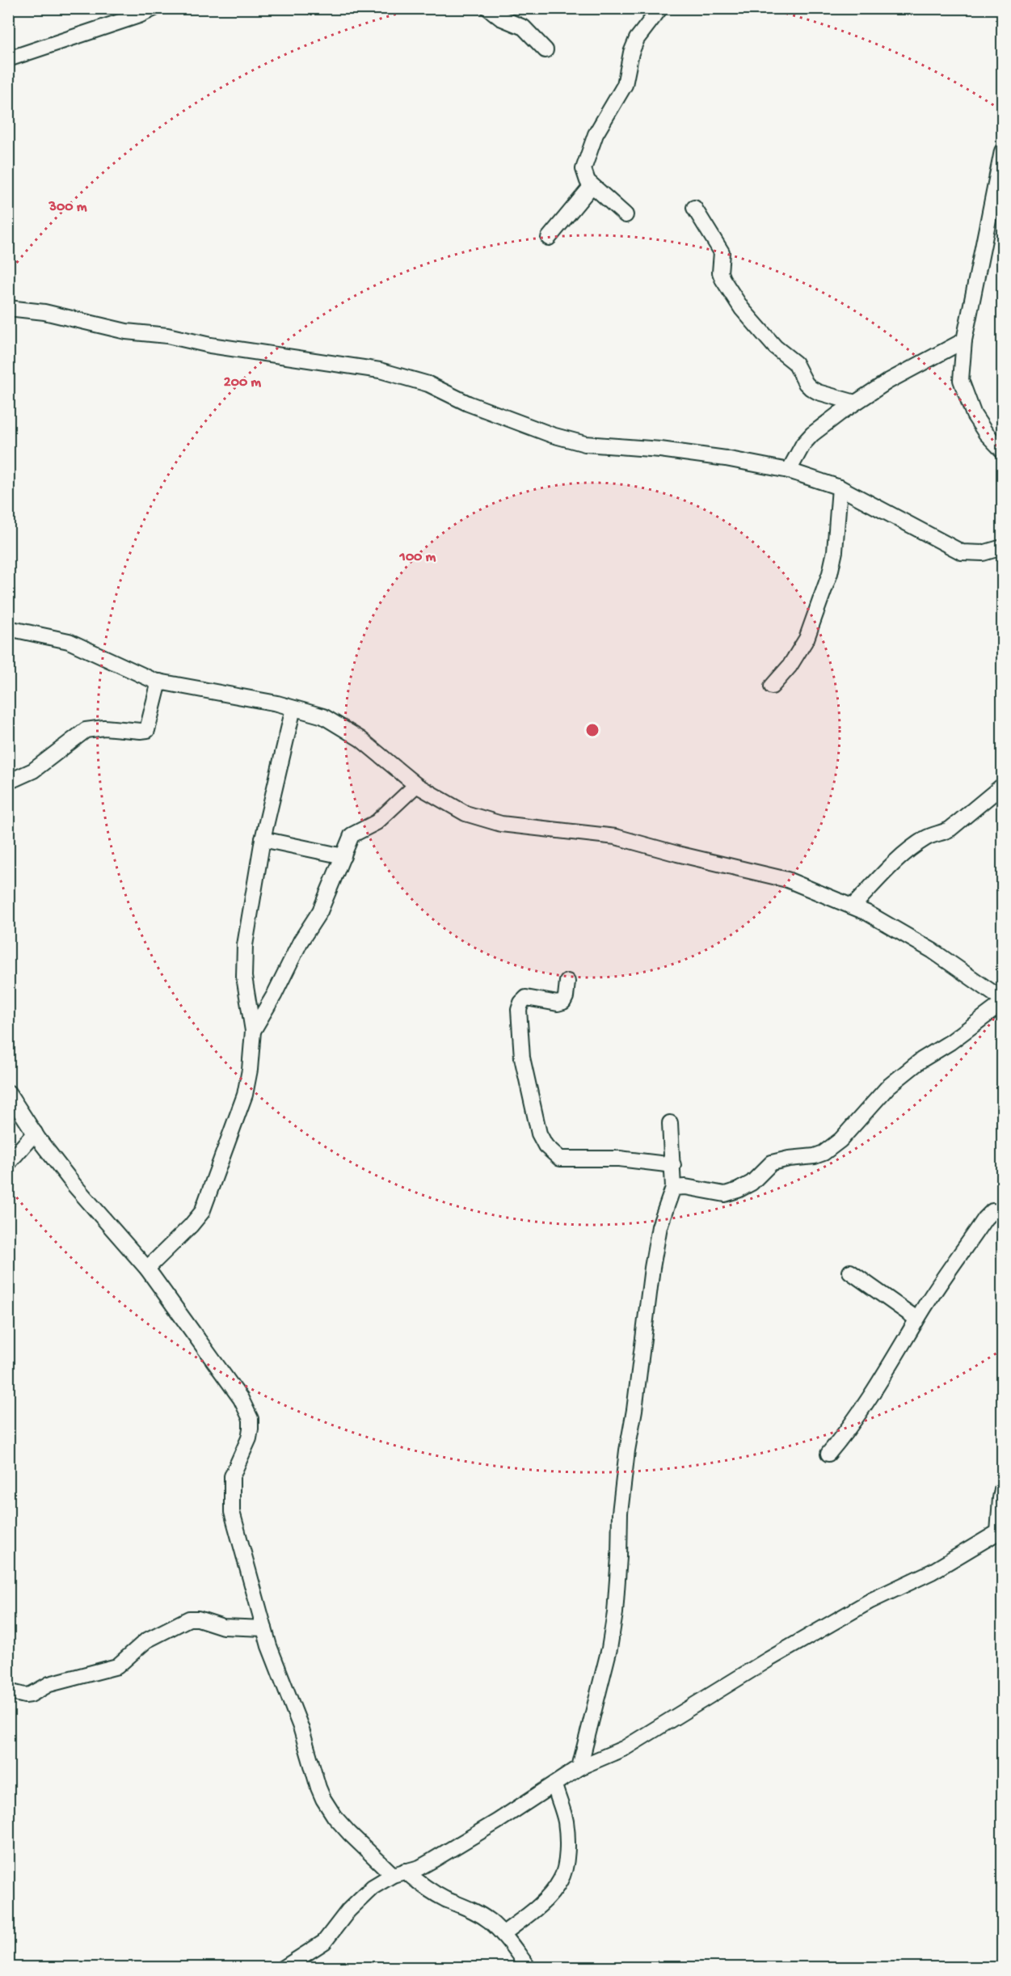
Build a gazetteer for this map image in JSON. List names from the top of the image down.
{
  "rings": ["300 m", "200 m", "100 m"]
}
